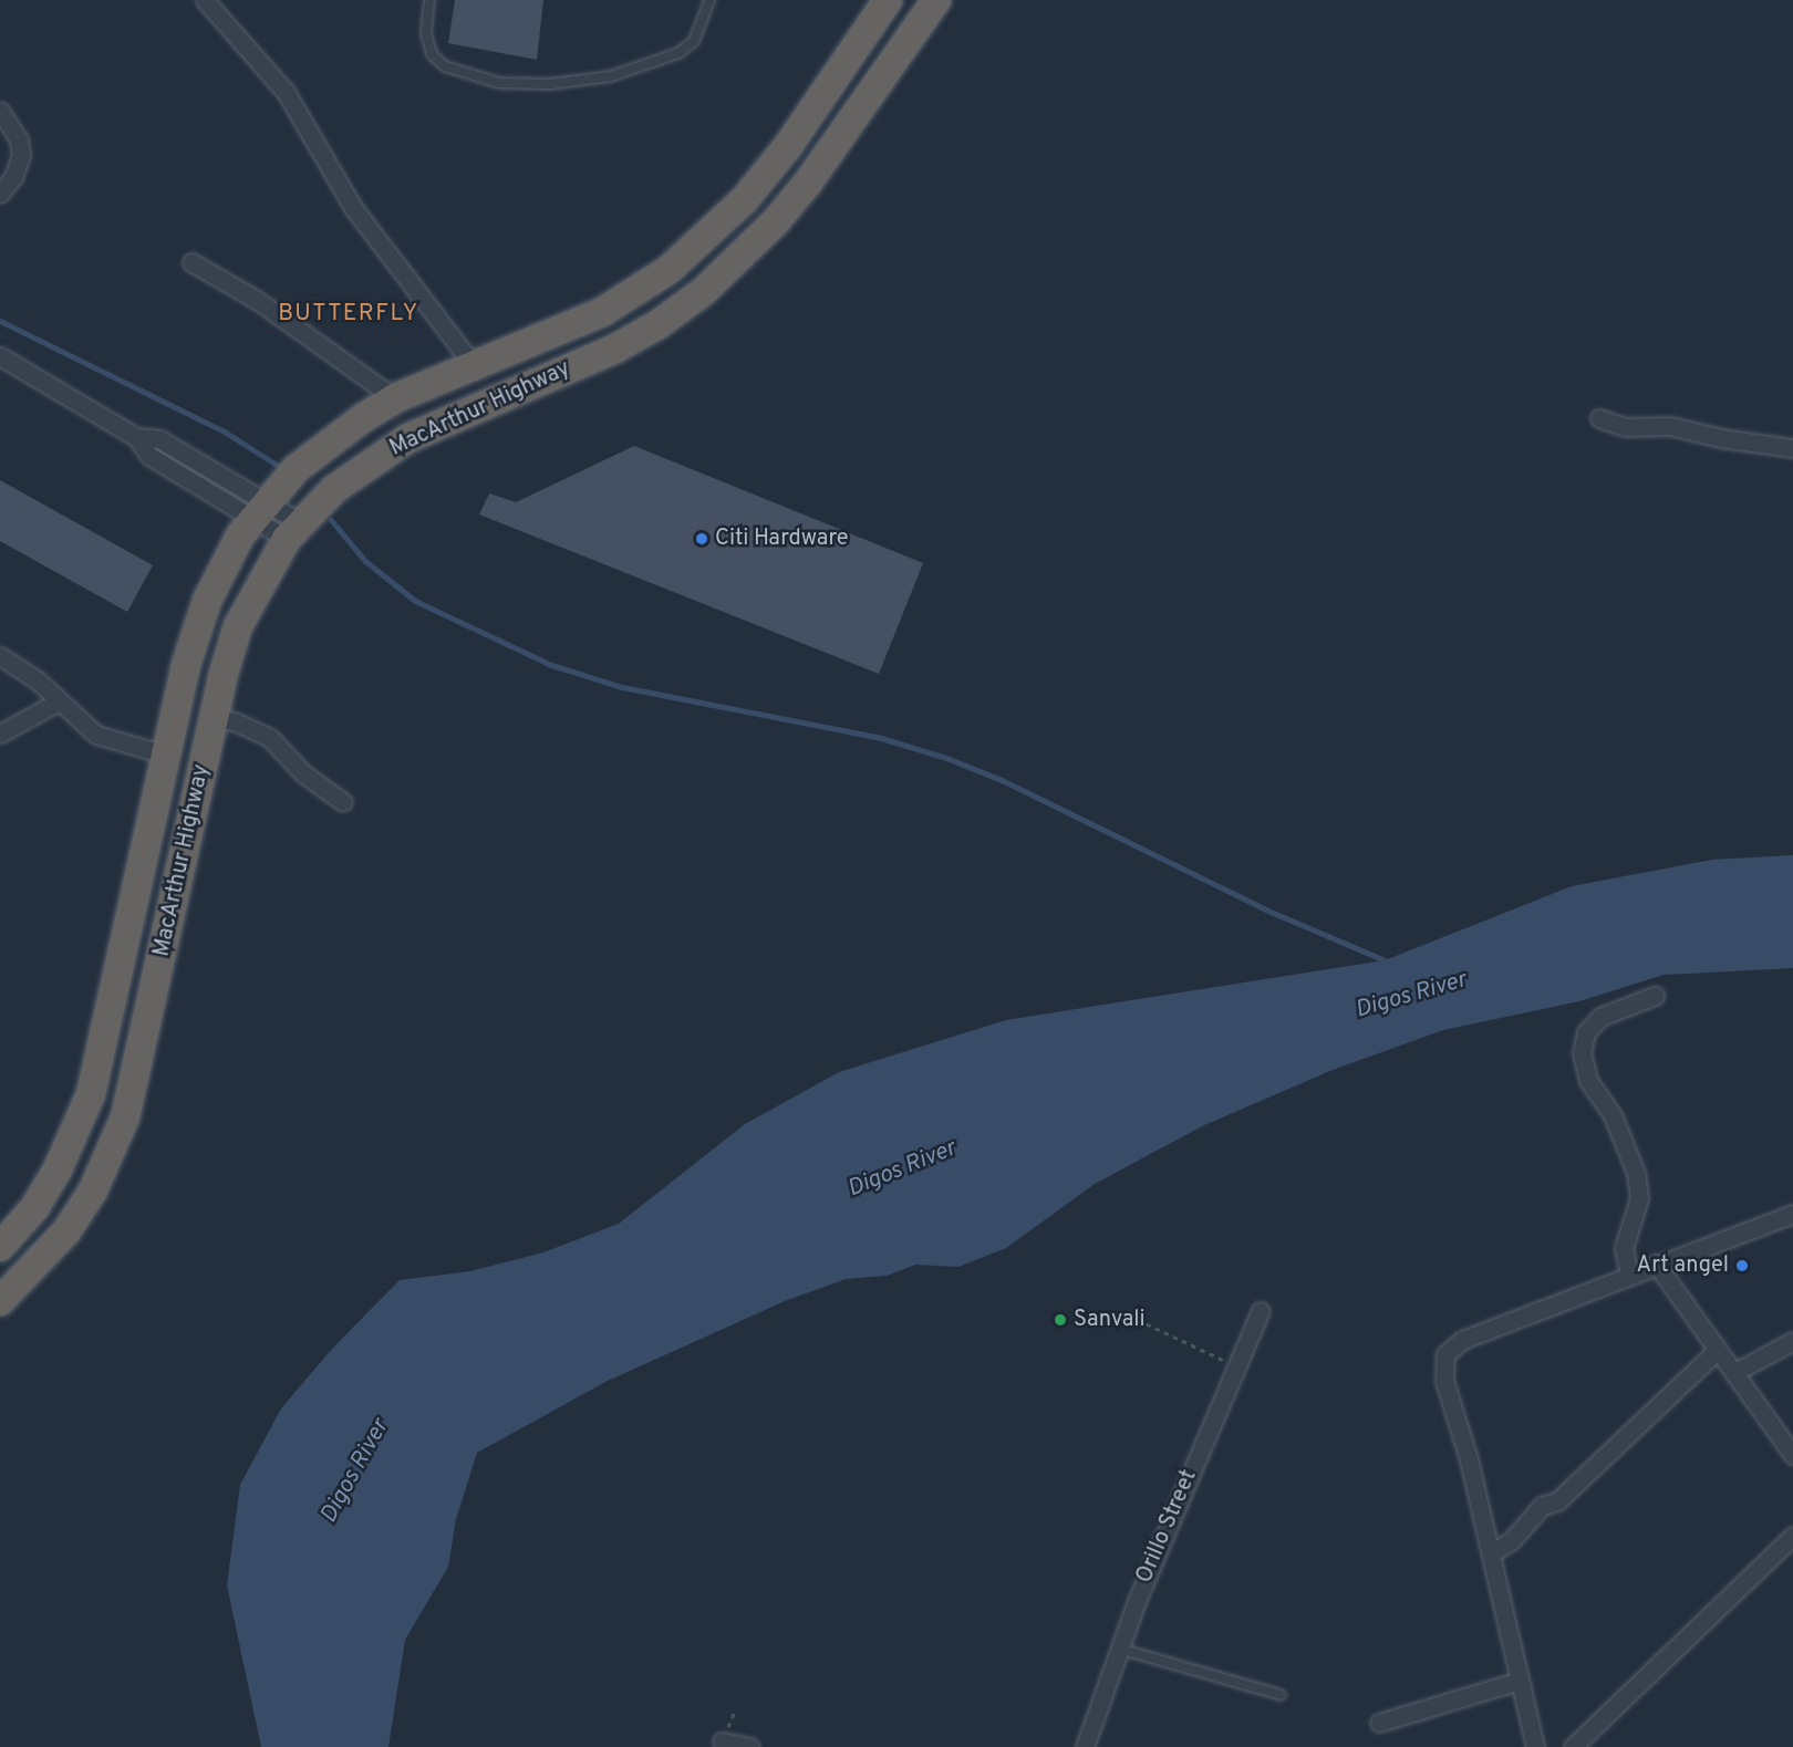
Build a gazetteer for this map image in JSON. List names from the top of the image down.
{
  "streets": {
    "highway": ["MacArthur Highway"],
    "street": ["Orillo Street"]
  },
  "districts": ["BUTTERFLY"],
  "water": ["Digos River"],
  "places": ["Citi Hardware", "Art angel", "Sanvali"]
}
